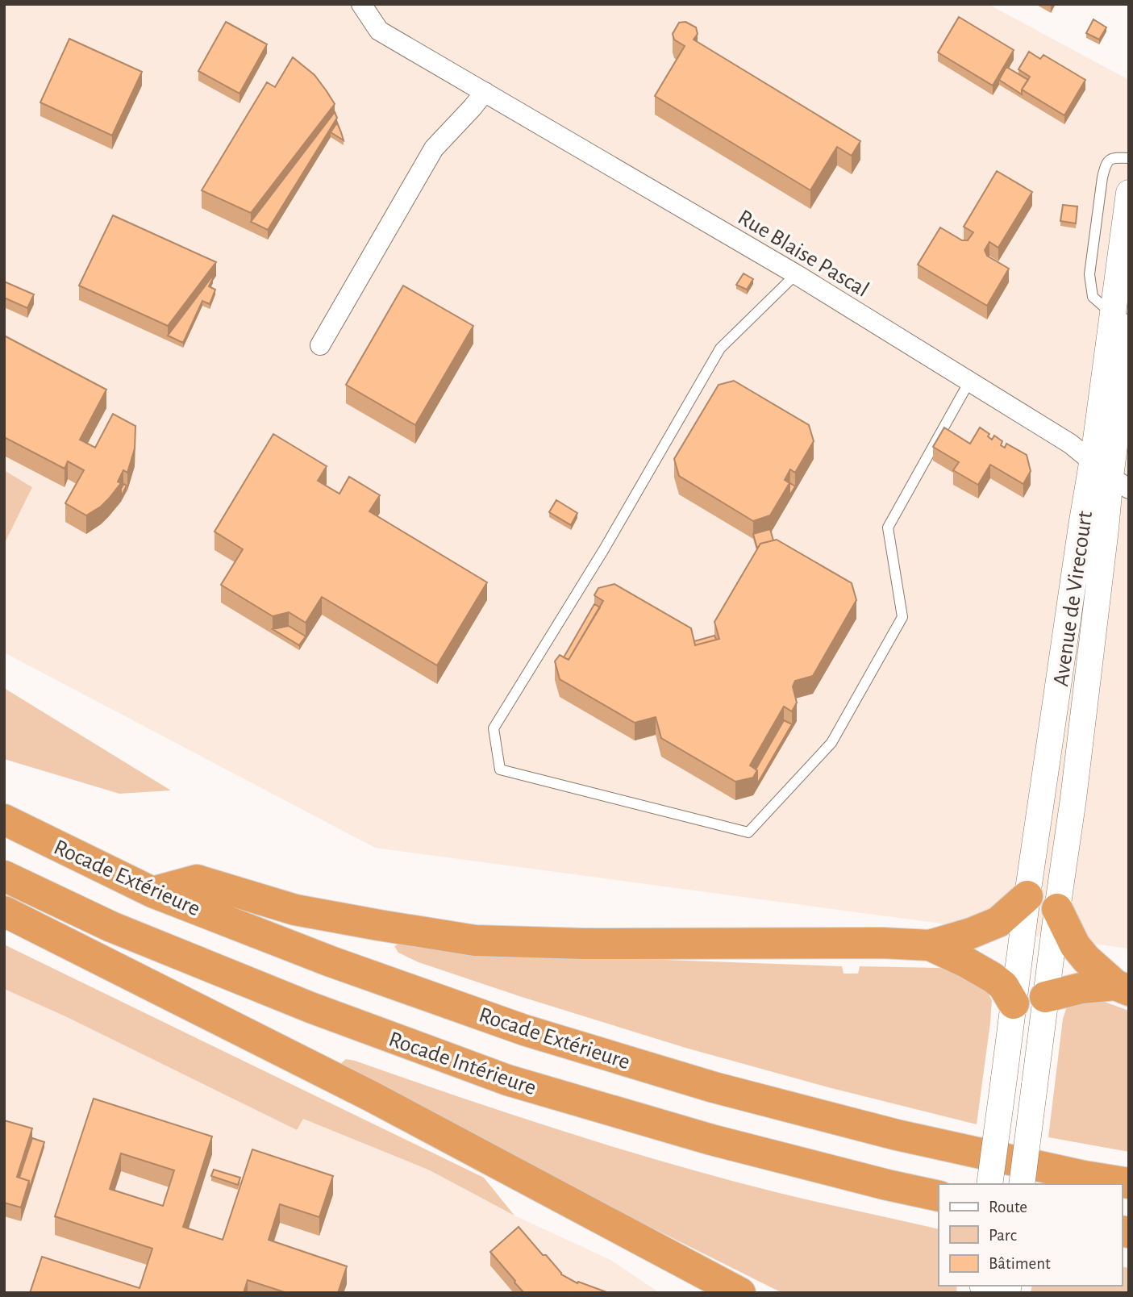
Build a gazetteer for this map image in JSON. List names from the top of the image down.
{
  "streets": {
    "highway": ["Rocade Extérieure", "Rocade Intérieure"],
    "street": ["Rue Blaise Pascal", "Avenue de Virecourt"]
  },
  "crossings": [
    ["Rue Blaise Pascal", "Avenue de Virecourt"]
  ],
  "legend": ["Route", "Parc", "Bâtiment"]
}
